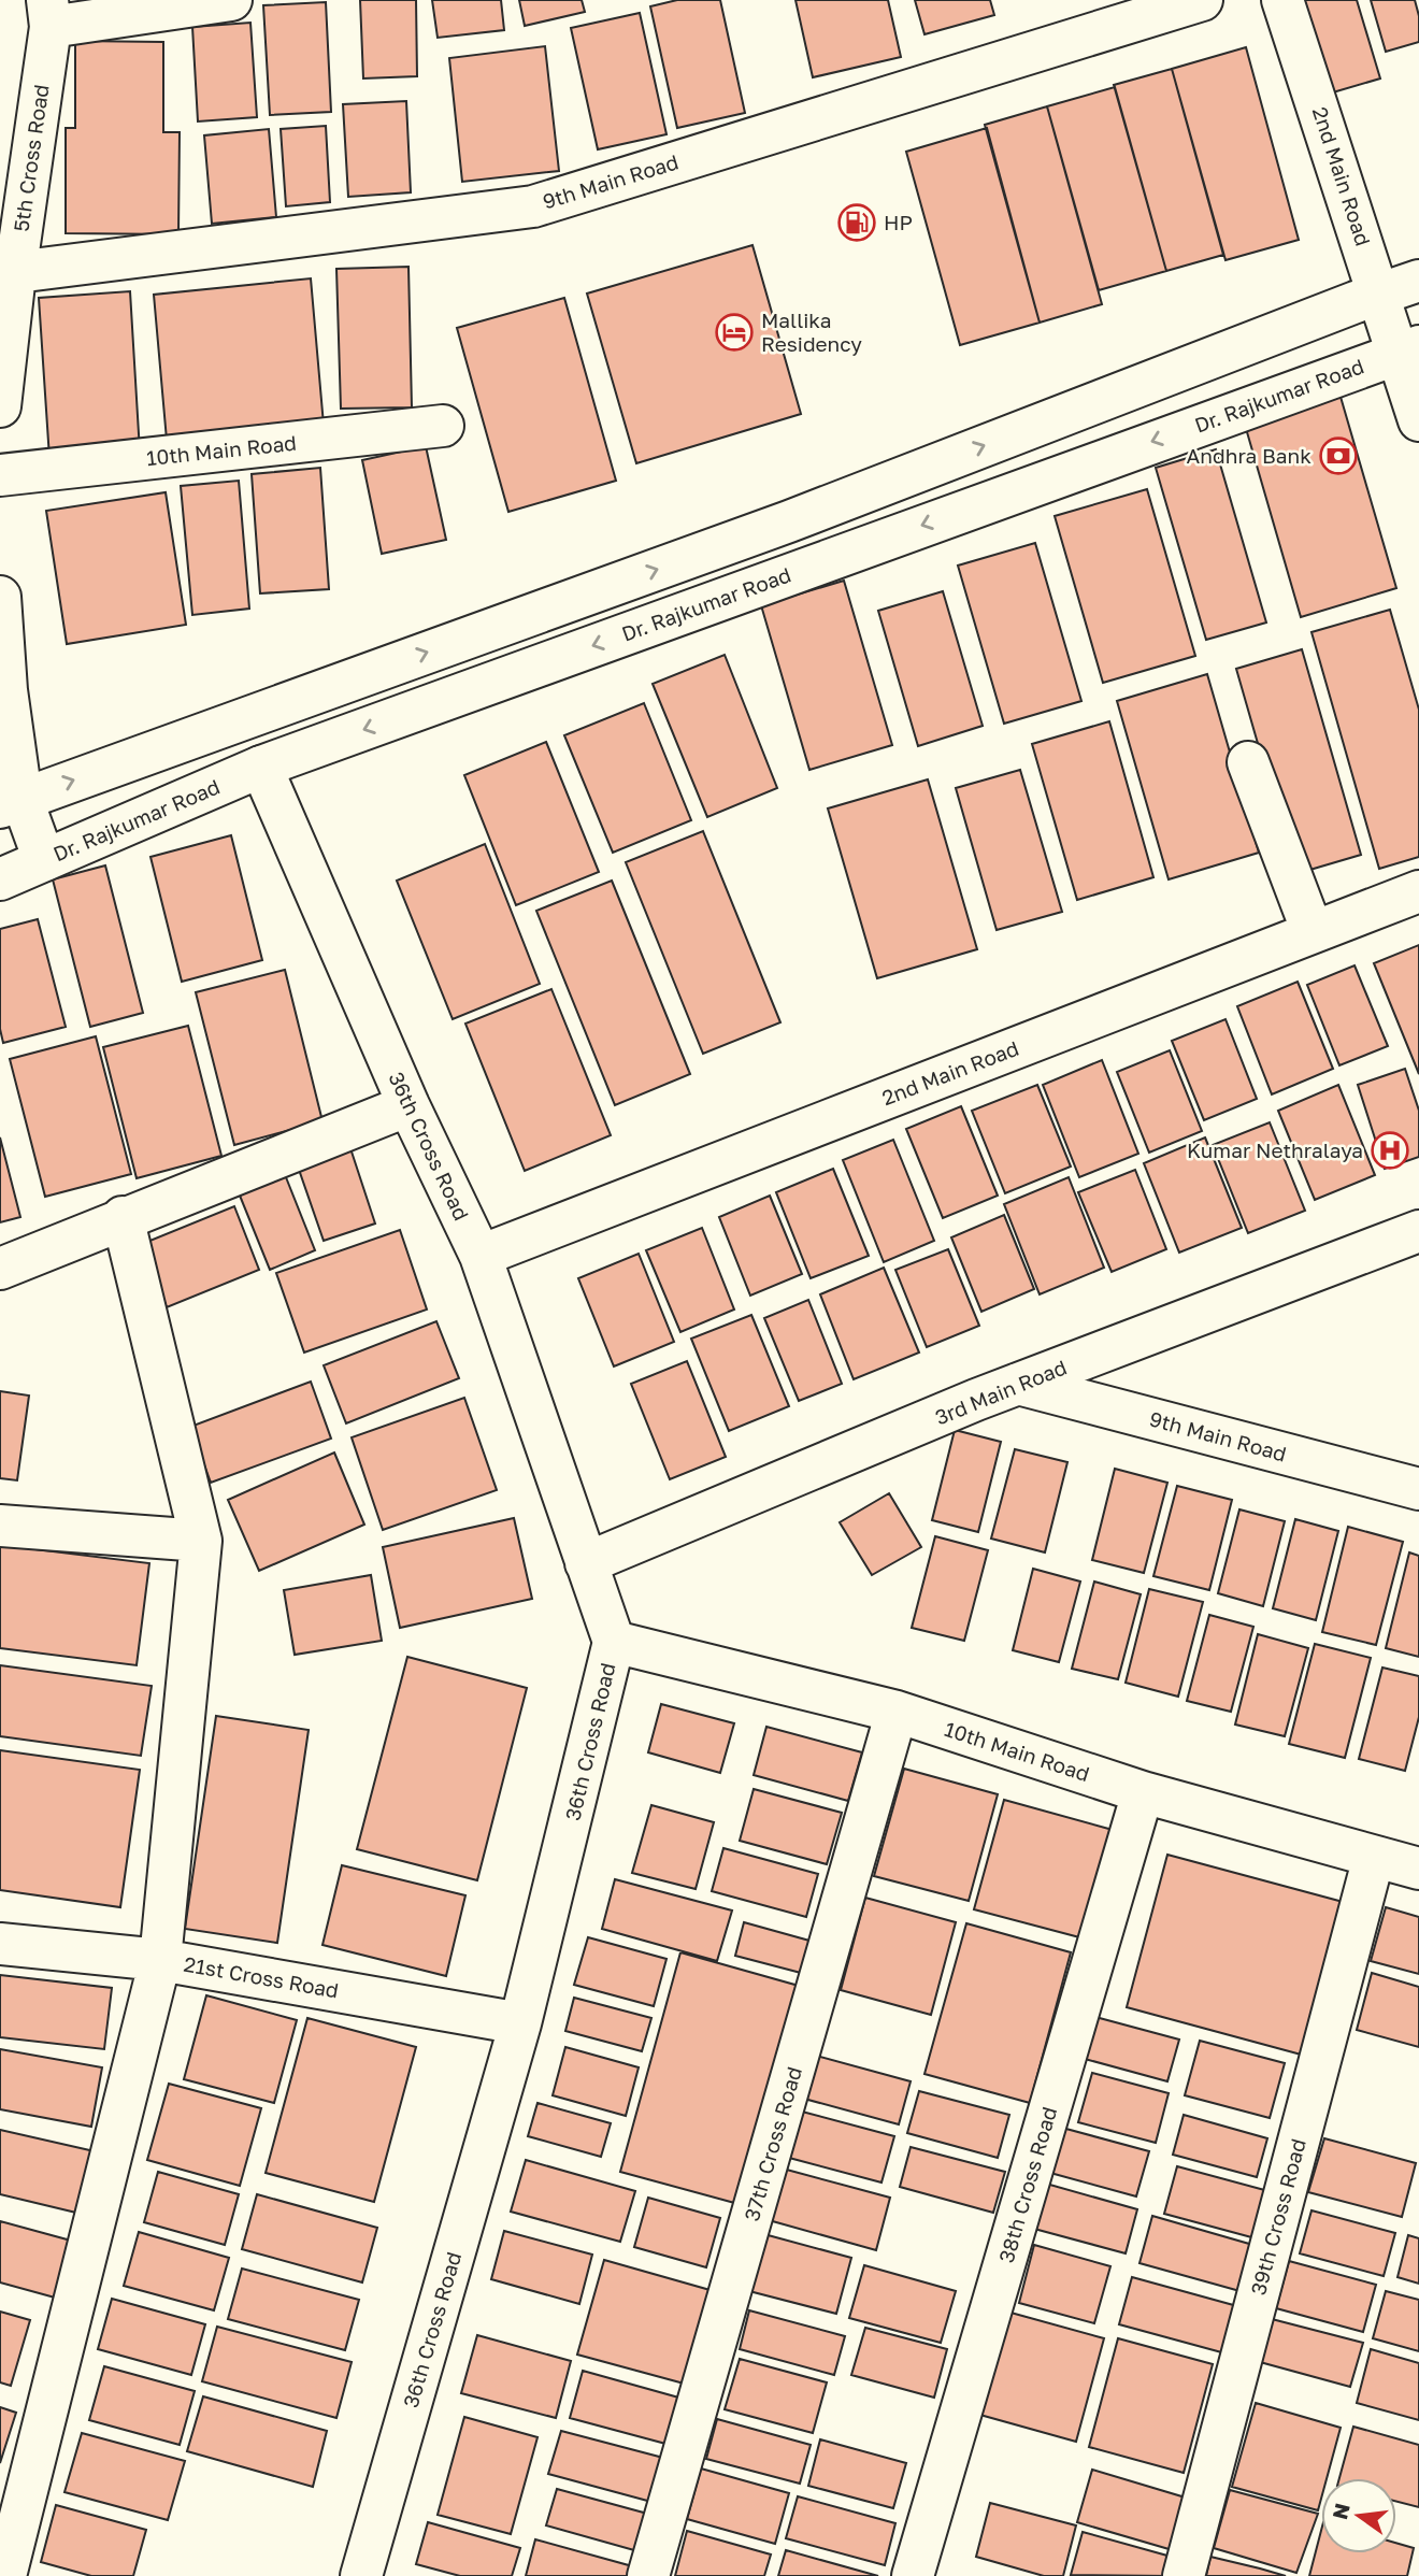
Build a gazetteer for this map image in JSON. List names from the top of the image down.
{
  "streets": {
    "street": [
      "5th Cross Road",
      "2nd Main Road",
      "9th Main Road",
      "Dr. Rajkumar Road",
      "10th Main Road",
      "36th Cross Road",
      "3rd Main Road",
      "21st Cross Road",
      "37th Cross Road",
      "38th Cross Road",
      "39th Cross Road"
    ]
  },
  "crossings": [
    ["5th Cross Road", "9th Main Road"],
    ["2nd Main Road", "Dr. Rajkumar Road"],
    ["2nd Main Road", "36th Cross Road"],
    ["9th Main Road", "3rd Main Road"],
    ["Dr. Rajkumar Road", "36th Cross Road"],
    ["10th Main Road", "36th Cross Road"],
    ["10th Main Road", "37th Cross Road"],
    ["10th Main Road", "38th Cross Road"],
    ["10th Main Road", "39th Cross Road"],
    ["36th Cross Road", "3rd Main Road"],
    ["36th Cross Road", "21st Cross Road"]
  ],
  "places": {
    "fuel station": ["HP"],
    "hotel": ["Mallika Residency"],
    "bank": ["Andhra Bank"],
    "hospital": ["Kumar Nethralaya"]
  },
  "north": "left"
}
